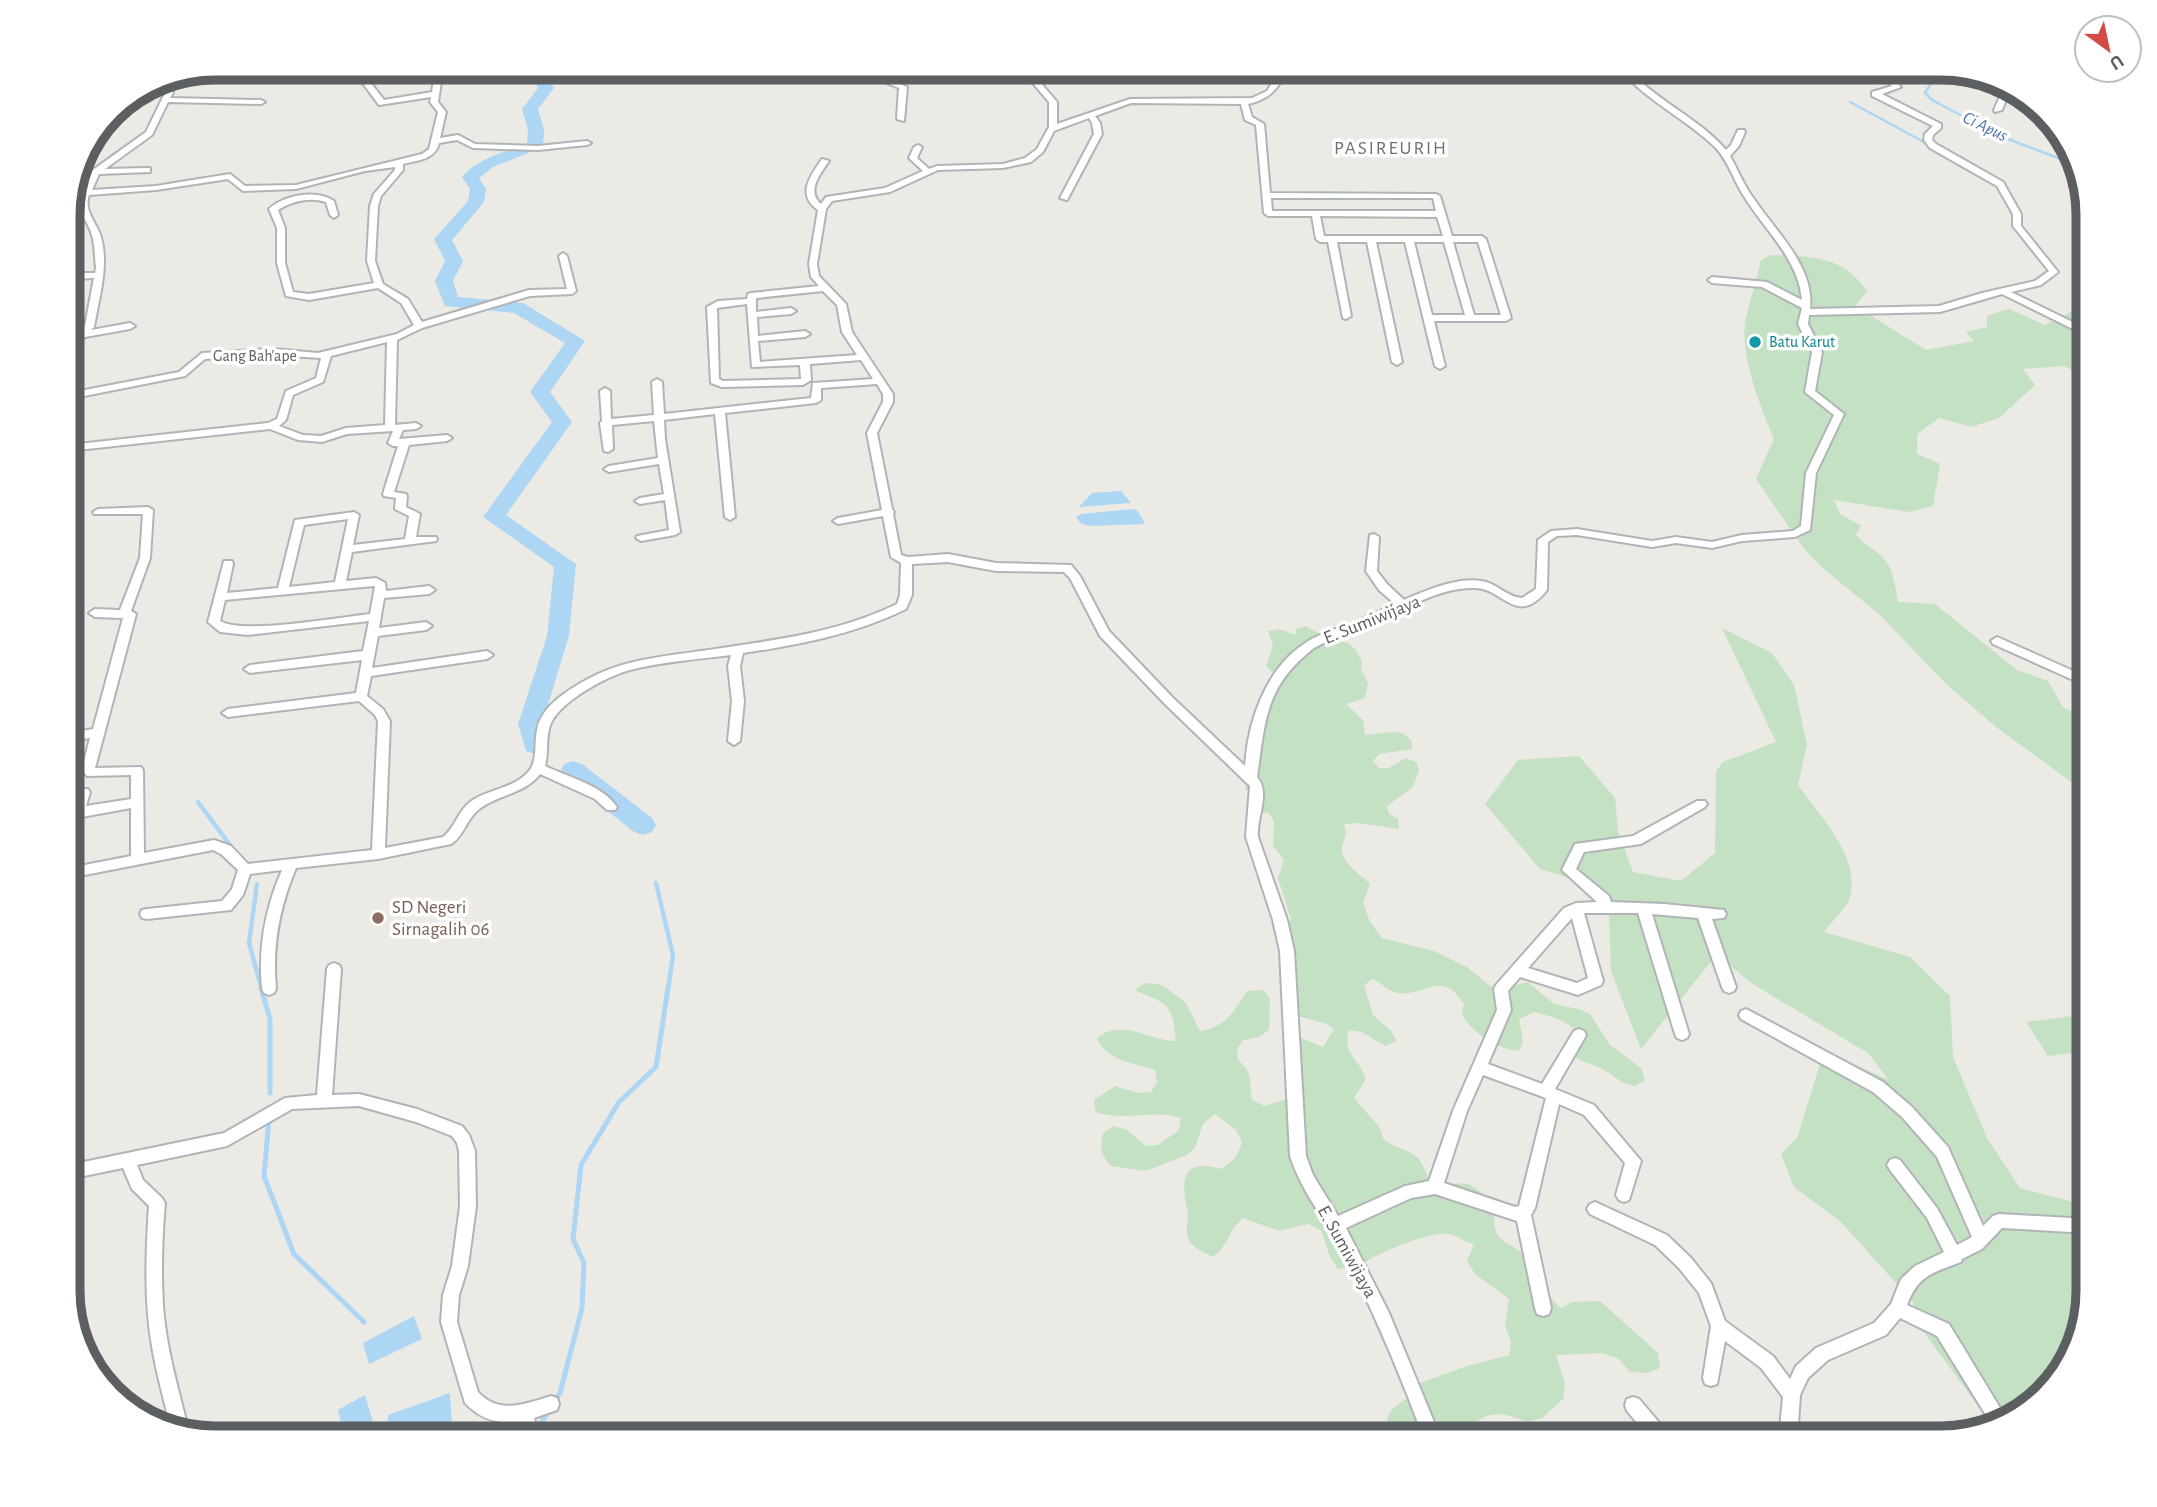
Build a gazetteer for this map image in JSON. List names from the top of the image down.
{
  "streets": {
    "street": ["Gang Bah'ape", "E. Sumiwijaya"]
  },
  "districts": ["PASIREURIH"],
  "water": ["Ci Apus"],
  "places": ["Batu Karut", "SD Negeri Sirnagalih 06"],
  "north": "bottom right"
}
